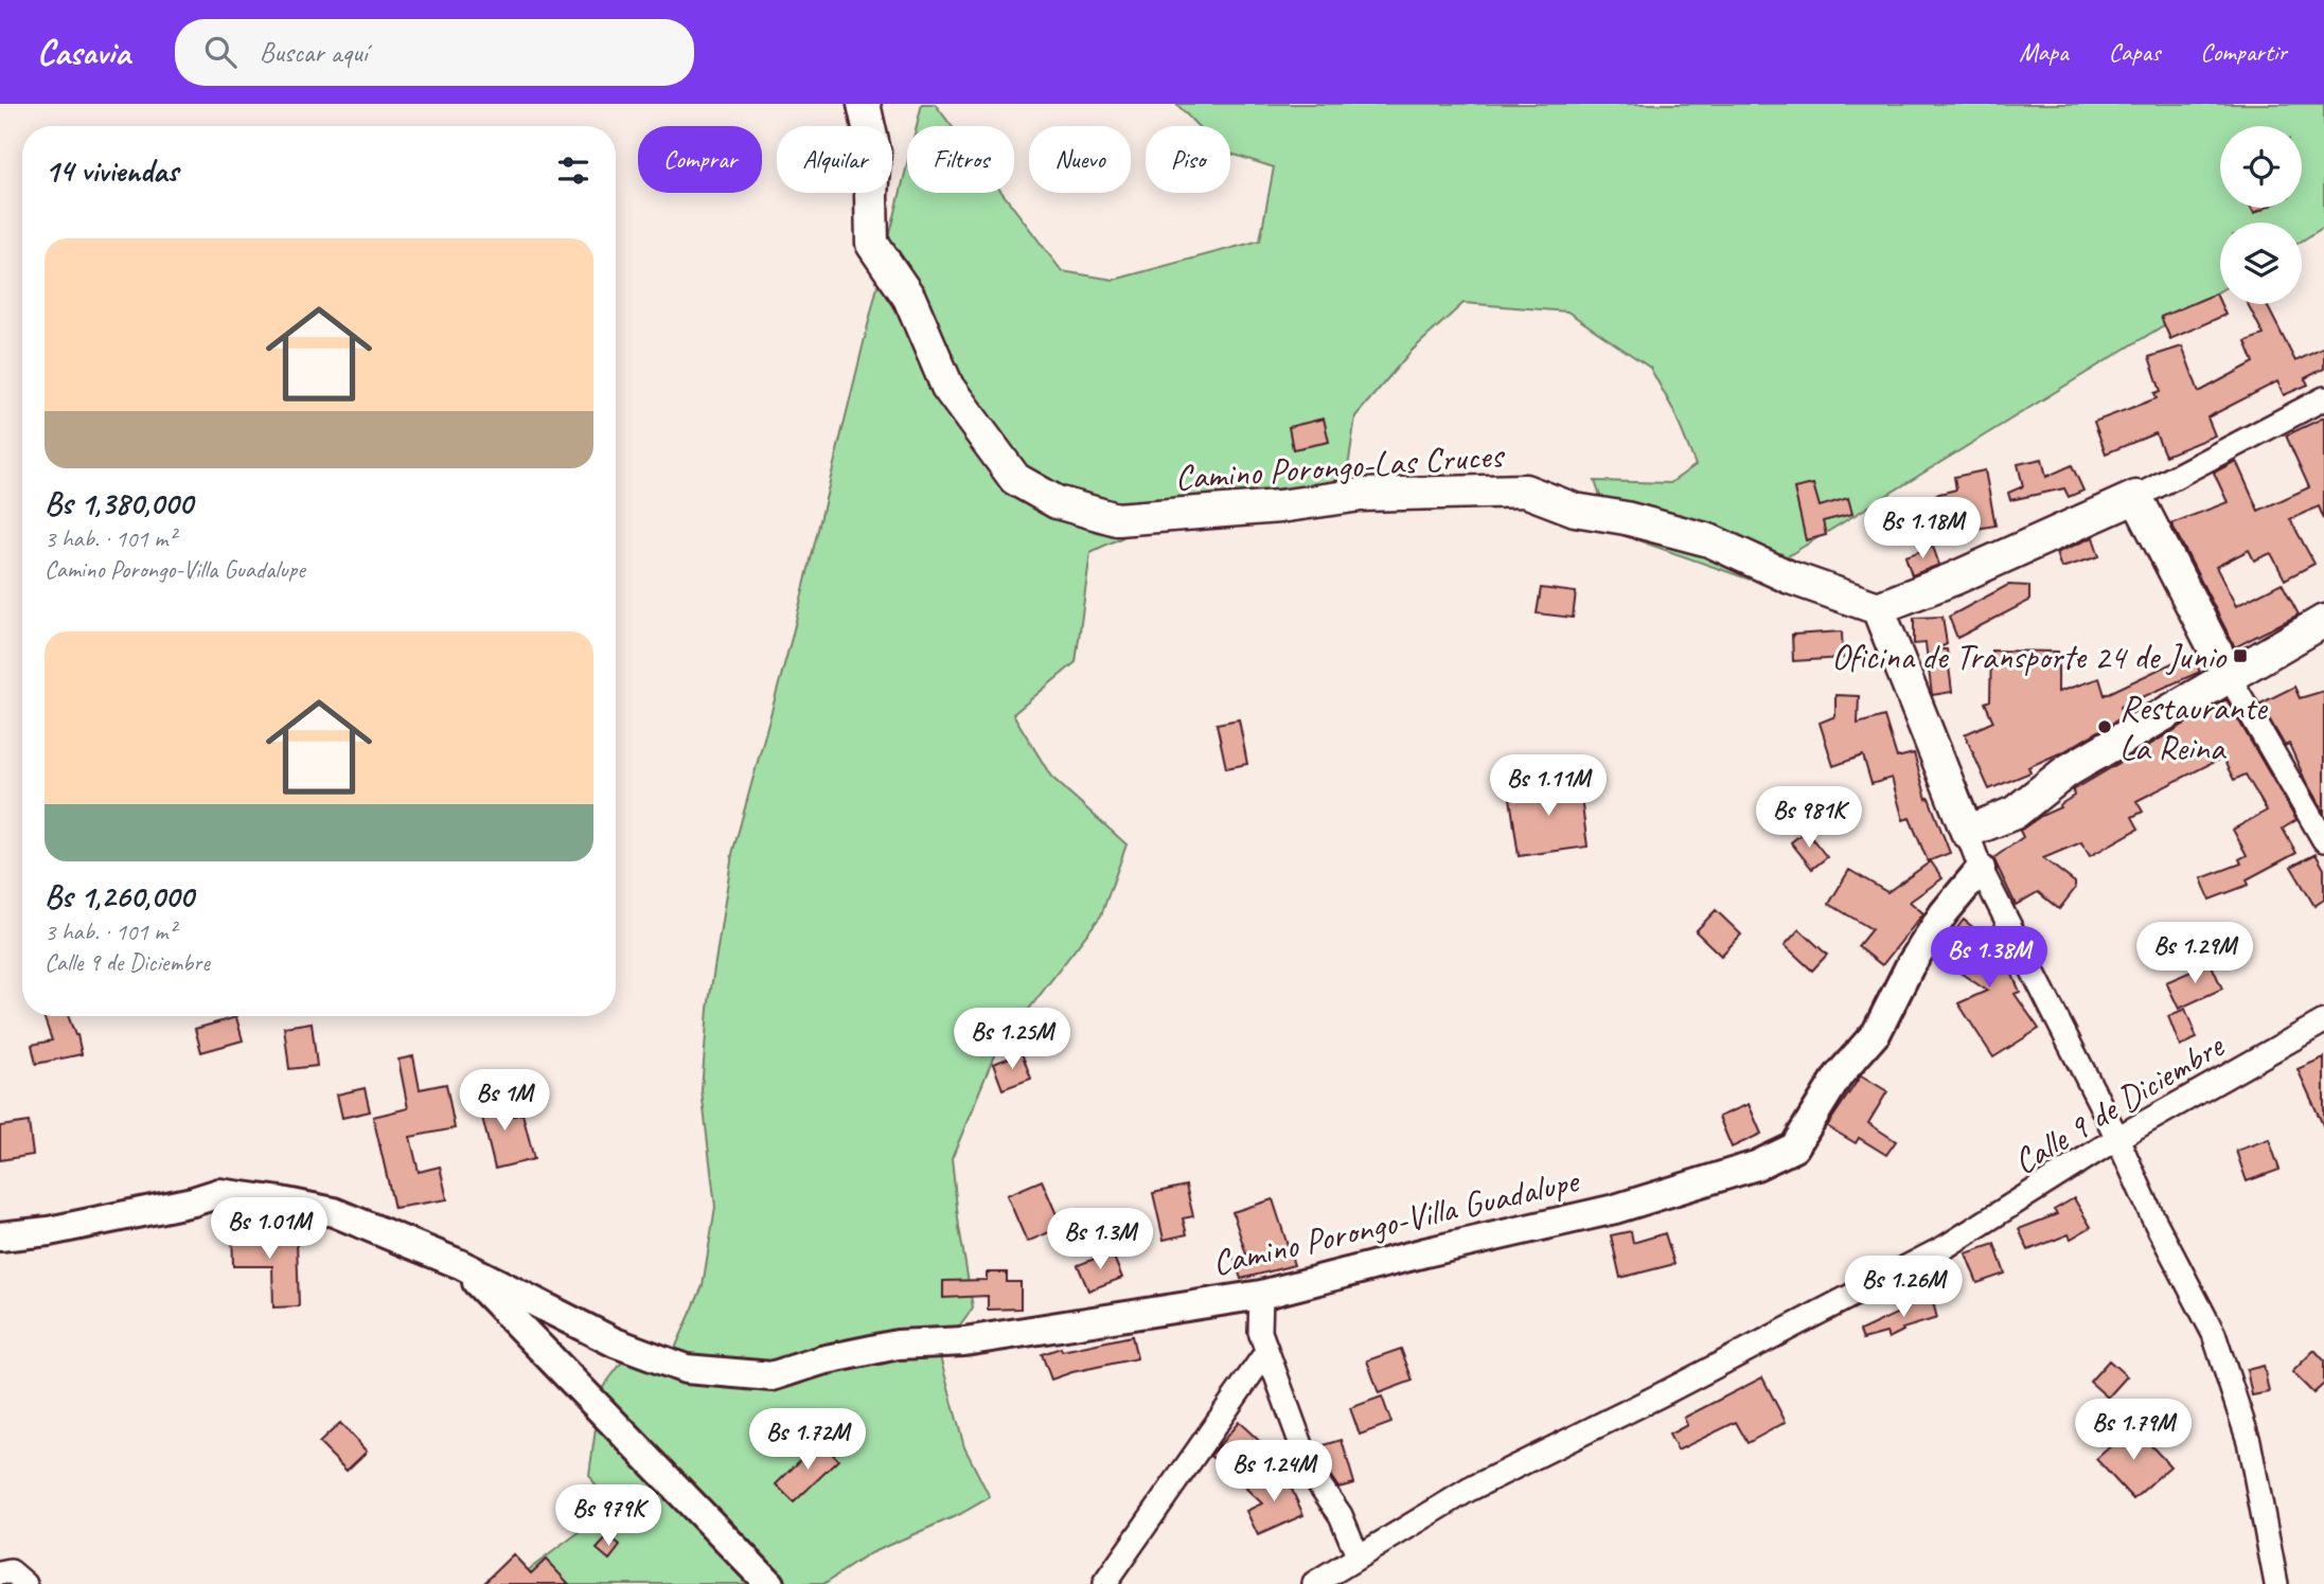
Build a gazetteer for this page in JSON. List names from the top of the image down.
{
  "streets": {
    "main road": ["Camino Porongo-Las Cruces"],
    "street": ["Calle 9 de Diciembre", "Camino Porongo-Villa Guadalupe"]
  },
  "places": {
    "transit": ["Oficina de Transporte 24 de Junio"],
    "other": ["Restaurante La Reina"]
  },
  "page": {
    "header": "Casavia",
    "search": "Buscar aquí",
    "nav": ["Mapa", "Capas", "Compartir"],
    "chip": [
      "Comprar",
      "Alquilar",
      "Filtros",
      "Nuevo",
      "Piso"
    ],
    "heading": "14 viviendas",
    "list": [
      {
        "name": "Bs 1,380,000",
        "note": "3 hab. · 101 m² · Camino Porongo-Villa Guadalupe"
      },
      {
        "name": "Bs 1,260,000",
        "note": "3 hab. · 101 m² · Calle 9 de Diciembre"
      }
    ],
    "price": [
      "Bs 1.18M",
      "Bs 1.11M",
      "Bs 981K",
      "Bs 1.29M",
      "Bs 1.38M",
      "Bs 1.25M",
      "Bs 1M",
      "Bs 1.01M",
      "Bs 1.3M",
      "Bs 1.26M",
      "Bs 1.79M",
      "Bs 1.72M",
      "Bs 1.24M",
      "Bs 979K"
    ]
  }
}
